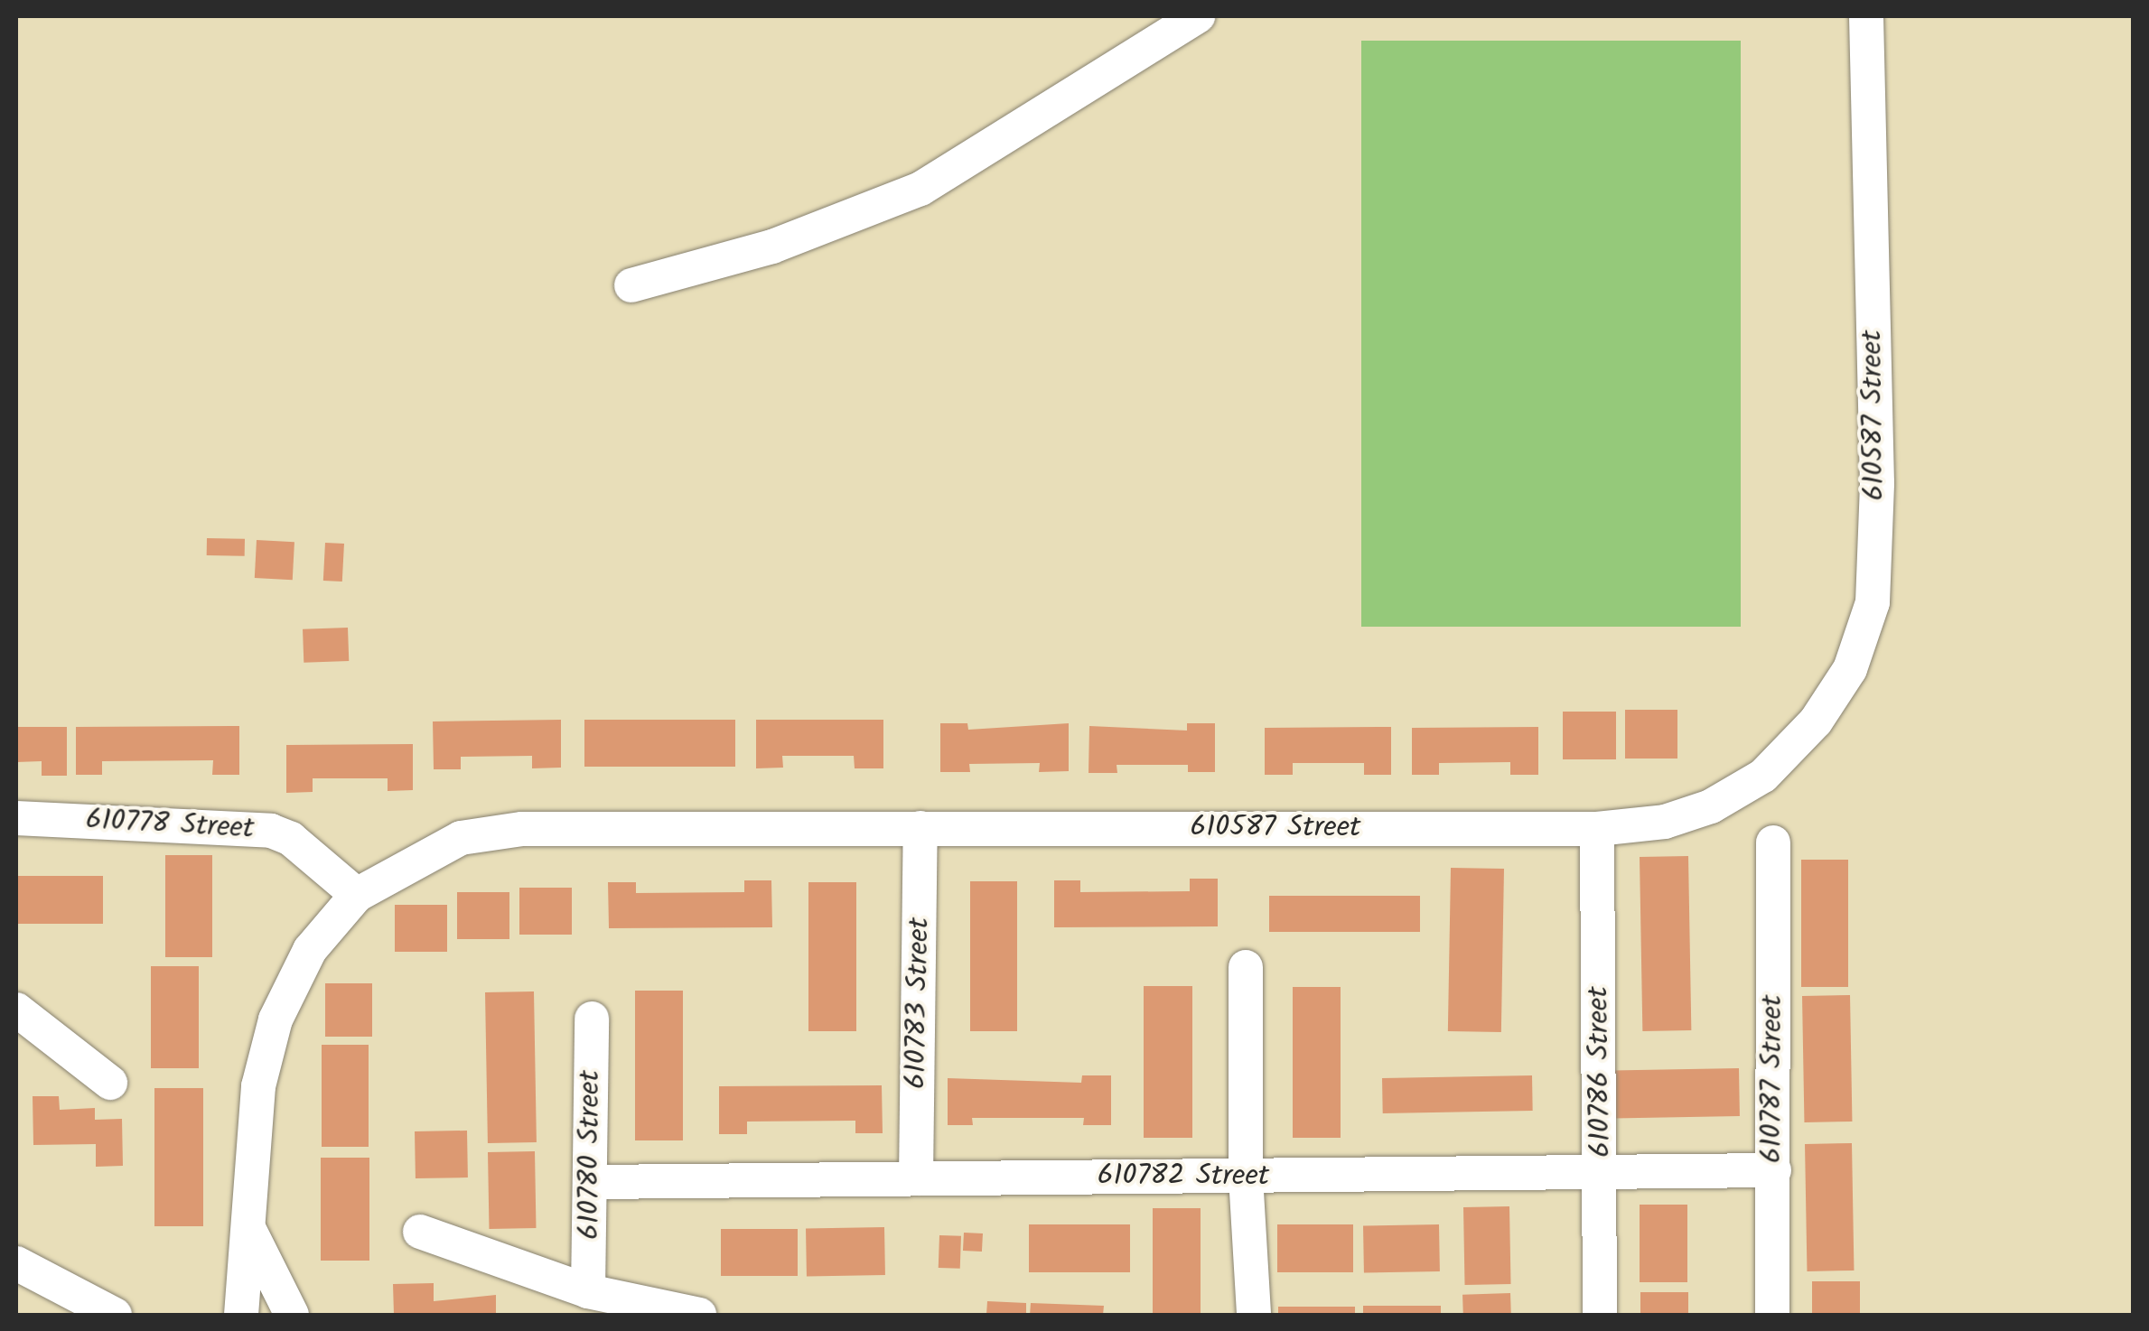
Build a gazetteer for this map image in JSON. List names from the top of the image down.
{
  "streets": {
    "street": [
      "610587 Street",
      "610778 Street",
      "610783 Street",
      "610786 Street",
      "610787 Street",
      "610780 Street",
      "610782 Street"
    ]
  },
  "crossings": [
    ["610587 Street", "610778 Street"],
    ["610587 Street", "610783 Street"],
    ["610587 Street", "610786 Street"],
    ["610783 Street", "610782 Street"],
    ["610786 Street", "610782 Street"],
    ["610787 Street", "610782 Street"],
    ["610780 Street", "610782 Street"]
  ]
}
